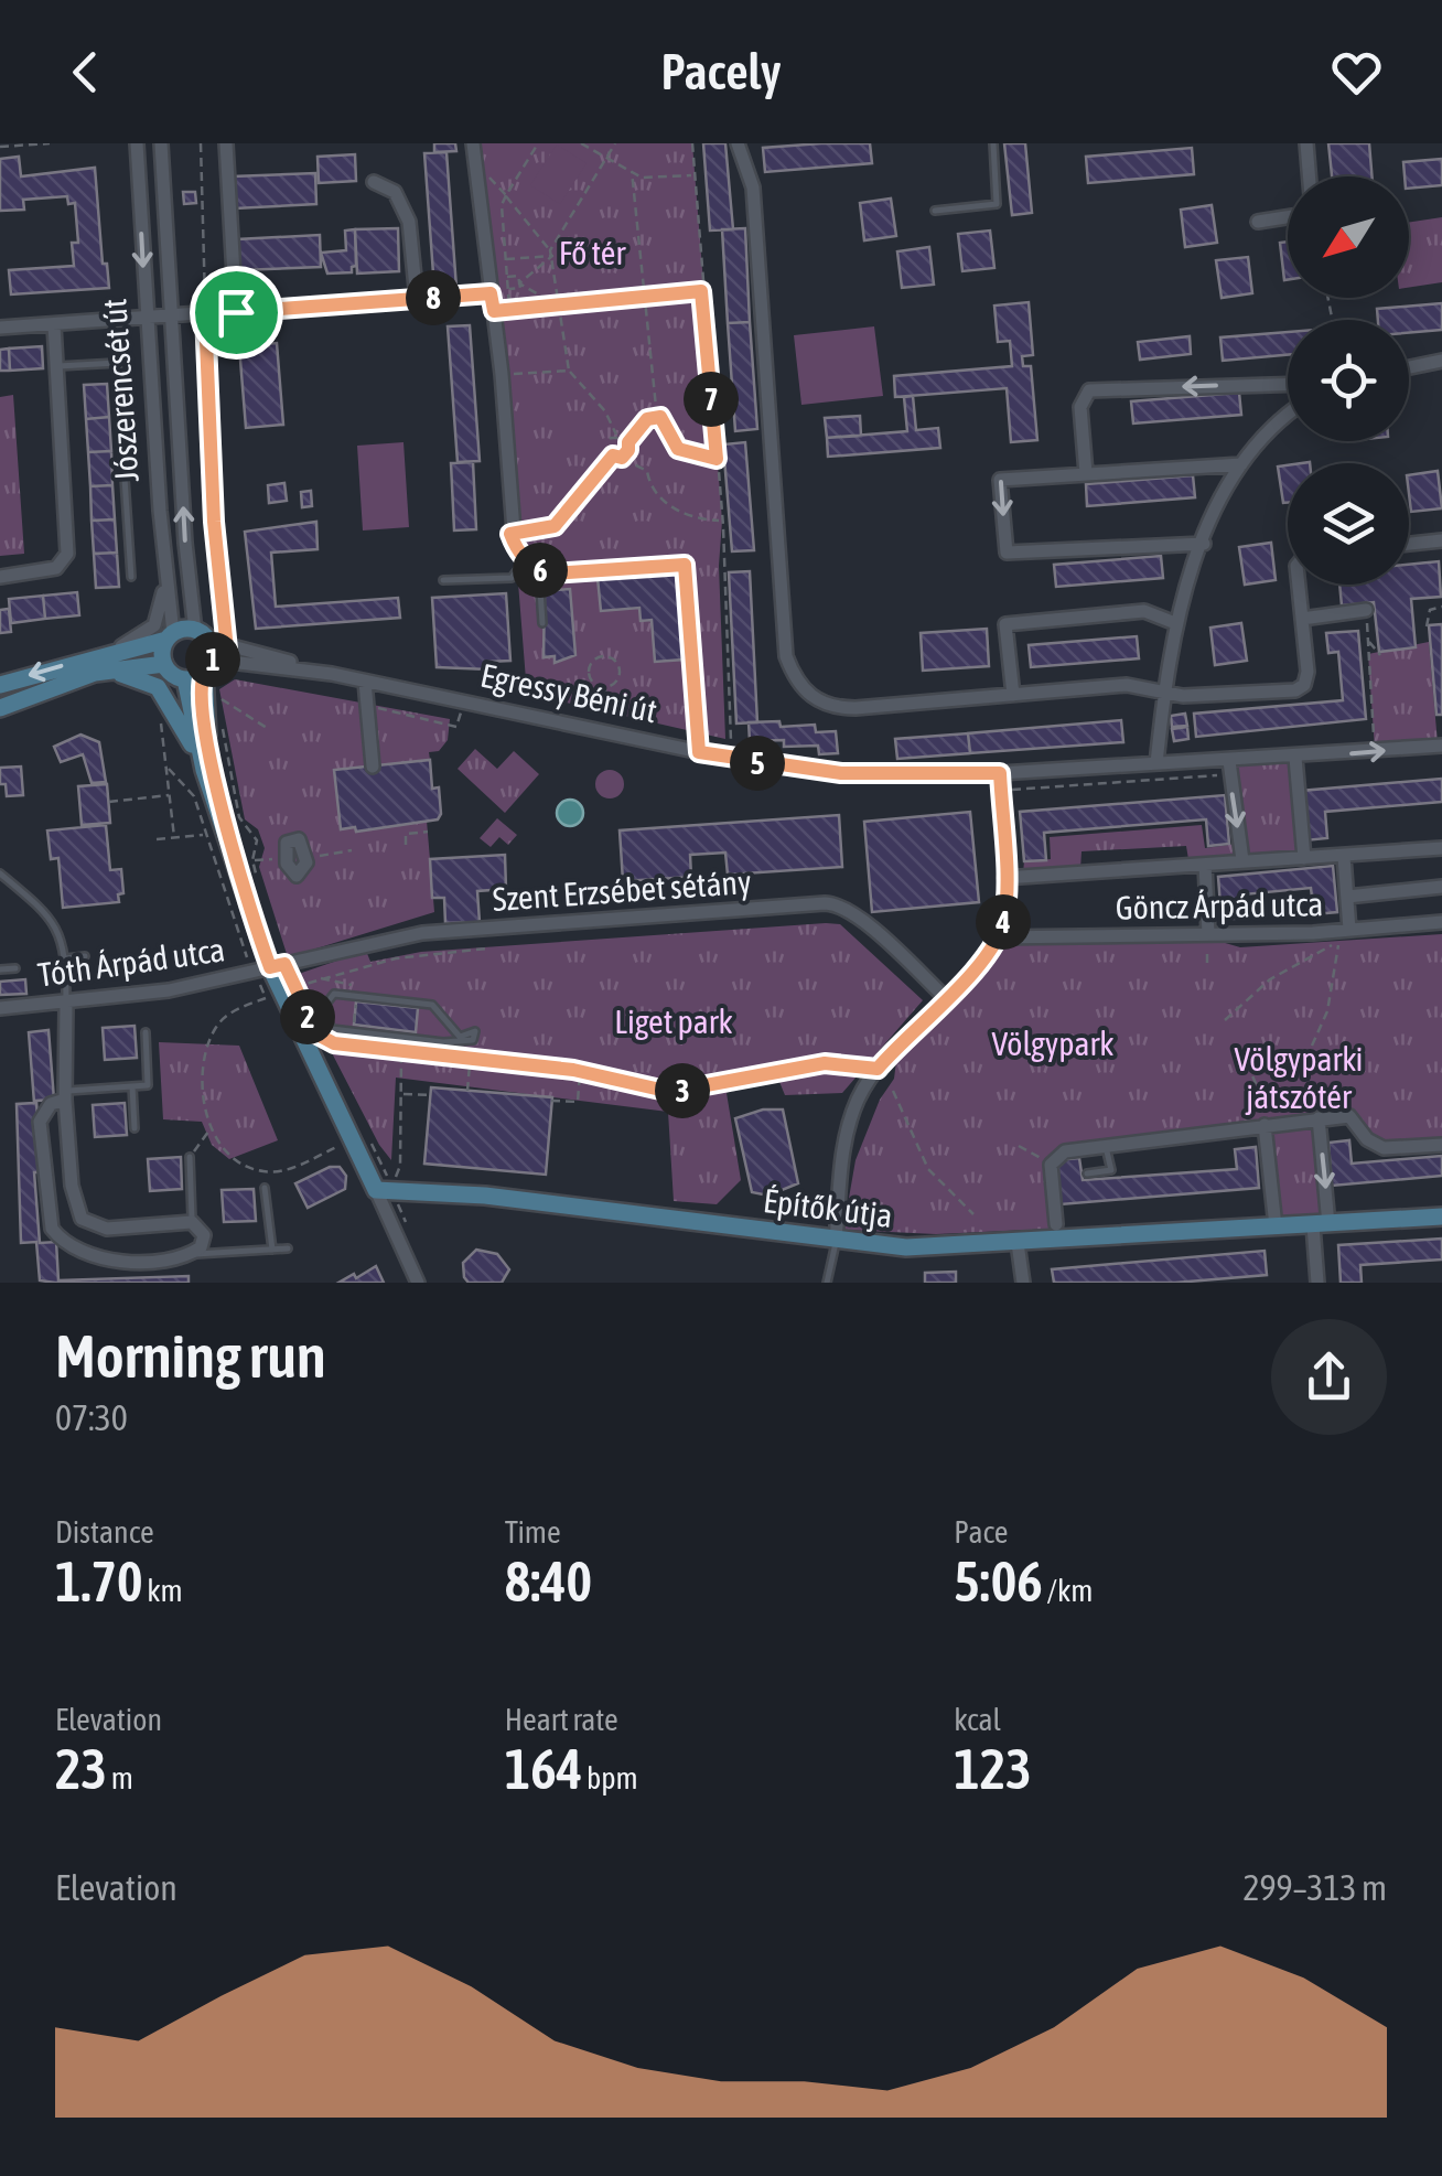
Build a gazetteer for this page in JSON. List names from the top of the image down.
{
  "streets": {
    "street": [
      "Jószerencsét út",
      "Egressy Béni út",
      "Szent Erzsébet sétány",
      "Göncz Árpád utca",
      "Tóth Árpád utca",
      "Építők útja"
    ]
  },
  "crossings": [
    ["Jószerencsét út", "Egressy Béni út"],
    ["Szent Erzsébet sétány", "Tóth Árpád utca"]
  ],
  "parks": [
    "Fő tér",
    "Liget park",
    "Völgypark",
    "Völgyparki játszótér"
  ],
  "north": "bottom left",
  "page": {
    "header": "Pacely",
    "pins": [
      "8",
      "7",
      "6",
      "1",
      "5",
      "4",
      "2",
      "3"
    ],
    "heading": ["Morning run", "07:30"],
    "stats": [
      ["Distance", "1.70 km"],
      ["Time", "8:40"],
      ["Pace", "5:06 /km"],
      ["Elevation", "23 m"],
      ["Heart rate", "164 bpm"],
      ["kcal", "123"]
    ],
    "chart": ["Elevation", "299–313 m"]
  }
}
